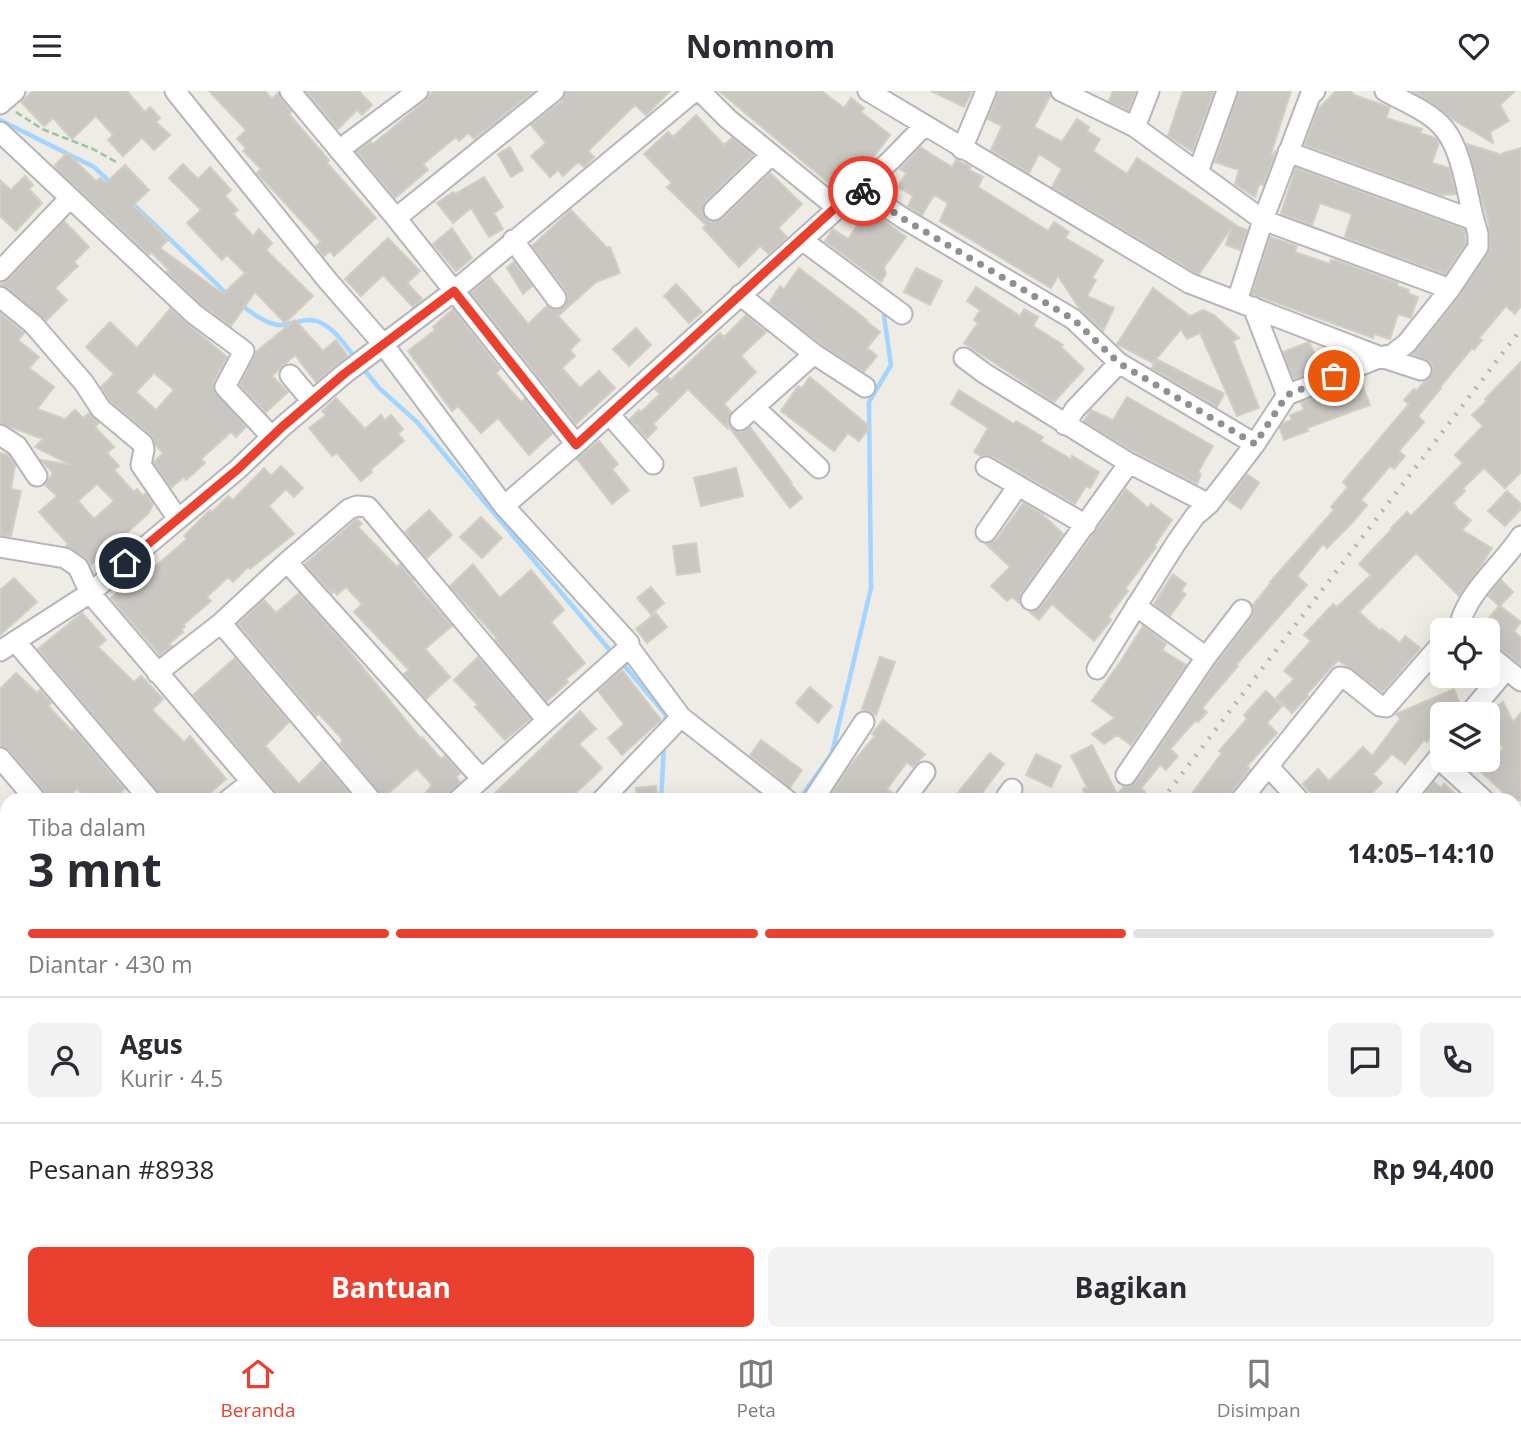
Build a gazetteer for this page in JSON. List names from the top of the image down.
{
  "page": {
    "header": "Nomnom",
    "heading": ["3 mnt", "Tiba dalam", "14:05–14:10"],
    "panel": [
      "Agus",
      "Kurir · 4.5",
      "Pesanan #8938",
      "Rp 94,400"
    ],
    "bar": "Diantar · 430 m",
    "buttons": ["Bantuan", "Bagikan"],
    "tabs": ["Beranda", "Peta", "Disimpan"]
  }
}
